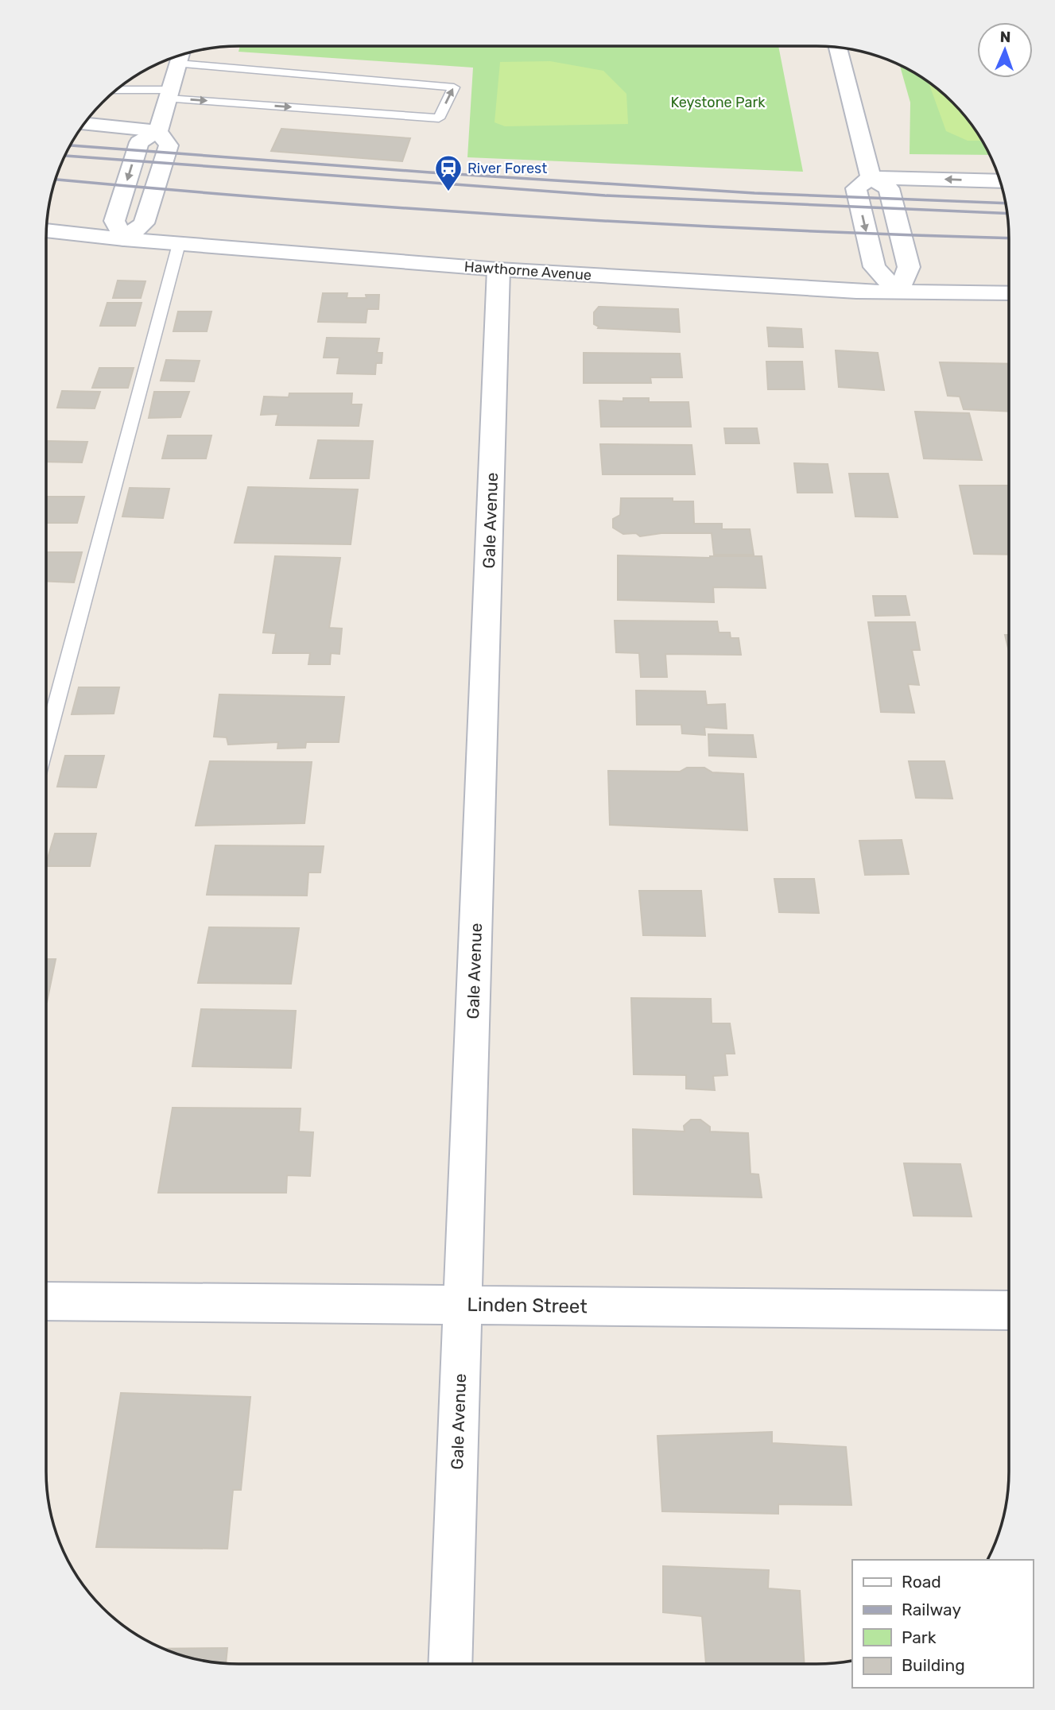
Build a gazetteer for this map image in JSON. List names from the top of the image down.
{
  "streets": {
    "street": ["Hawthorne Avenue", "Gale Avenue", "Linden Street"]
  },
  "crossings": [
    ["Hawthorne Avenue", "Gale Avenue"],
    ["Gale Avenue", "Linden Street"]
  ],
  "parks": ["Keystone Park"],
  "places": {
    "station": ["River Forest"]
  },
  "legend": [
    "Road",
    "Railway",
    "Park",
    "Building"
  ],
  "north": "top"
}
